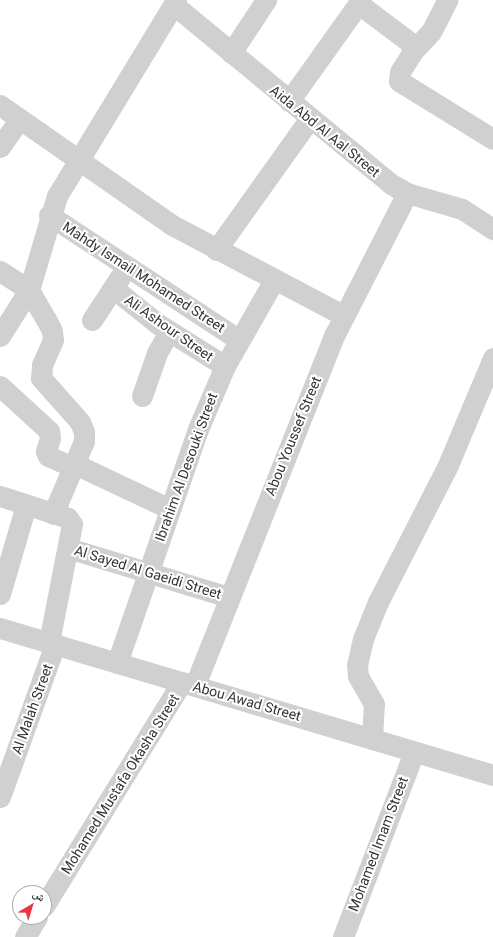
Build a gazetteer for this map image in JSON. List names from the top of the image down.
{
  "streets": {
    "street": [
      "Aida Abd Al Aal Street",
      "Mahdy Ismail Mohamed Street",
      "Ali Ashour Street",
      "Abou Youssef Street",
      "Ibrahim Al Desouki Street",
      "Al Sayed Al Gaeidi Street",
      "Abou Awad Street",
      "Al Malah Street",
      "Mohamed Mustafa Okasha Street",
      "Mohamed Imam Street"
    ]
  },
  "crossings": [
    ["Aida Abd Al Aal Street", "Abou Youssef Street"],
    ["Mahdy Ismail Mohamed Street", "Ibrahim Al Desouki Street"],
    ["Ali Ashour Street", "Ibrahim Al Desouki Street"],
    ["Abou Youssef Street", "Al Sayed Al Gaeidi Street"],
    ["Abou Youssef Street", "Abou Awad Street"],
    ["Abou Youssef Street", "Mohamed Mustafa Okasha Street"],
    ["Ibrahim Al Desouki Street", "Al Sayed Al Gaeidi Street"],
    ["Ibrahim Al Desouki Street", "Abou Awad Street"],
    ["Al Sayed Al Gaeidi Street", "Al Malah Street"],
    ["Abou Awad Street", "Al Malah Street"],
    ["Abou Awad Street", "Mohamed Mustafa Okasha Street"],
    ["Abou Awad Street", "Mohamed Imam Street"]
  ],
  "north": "top right"
}
